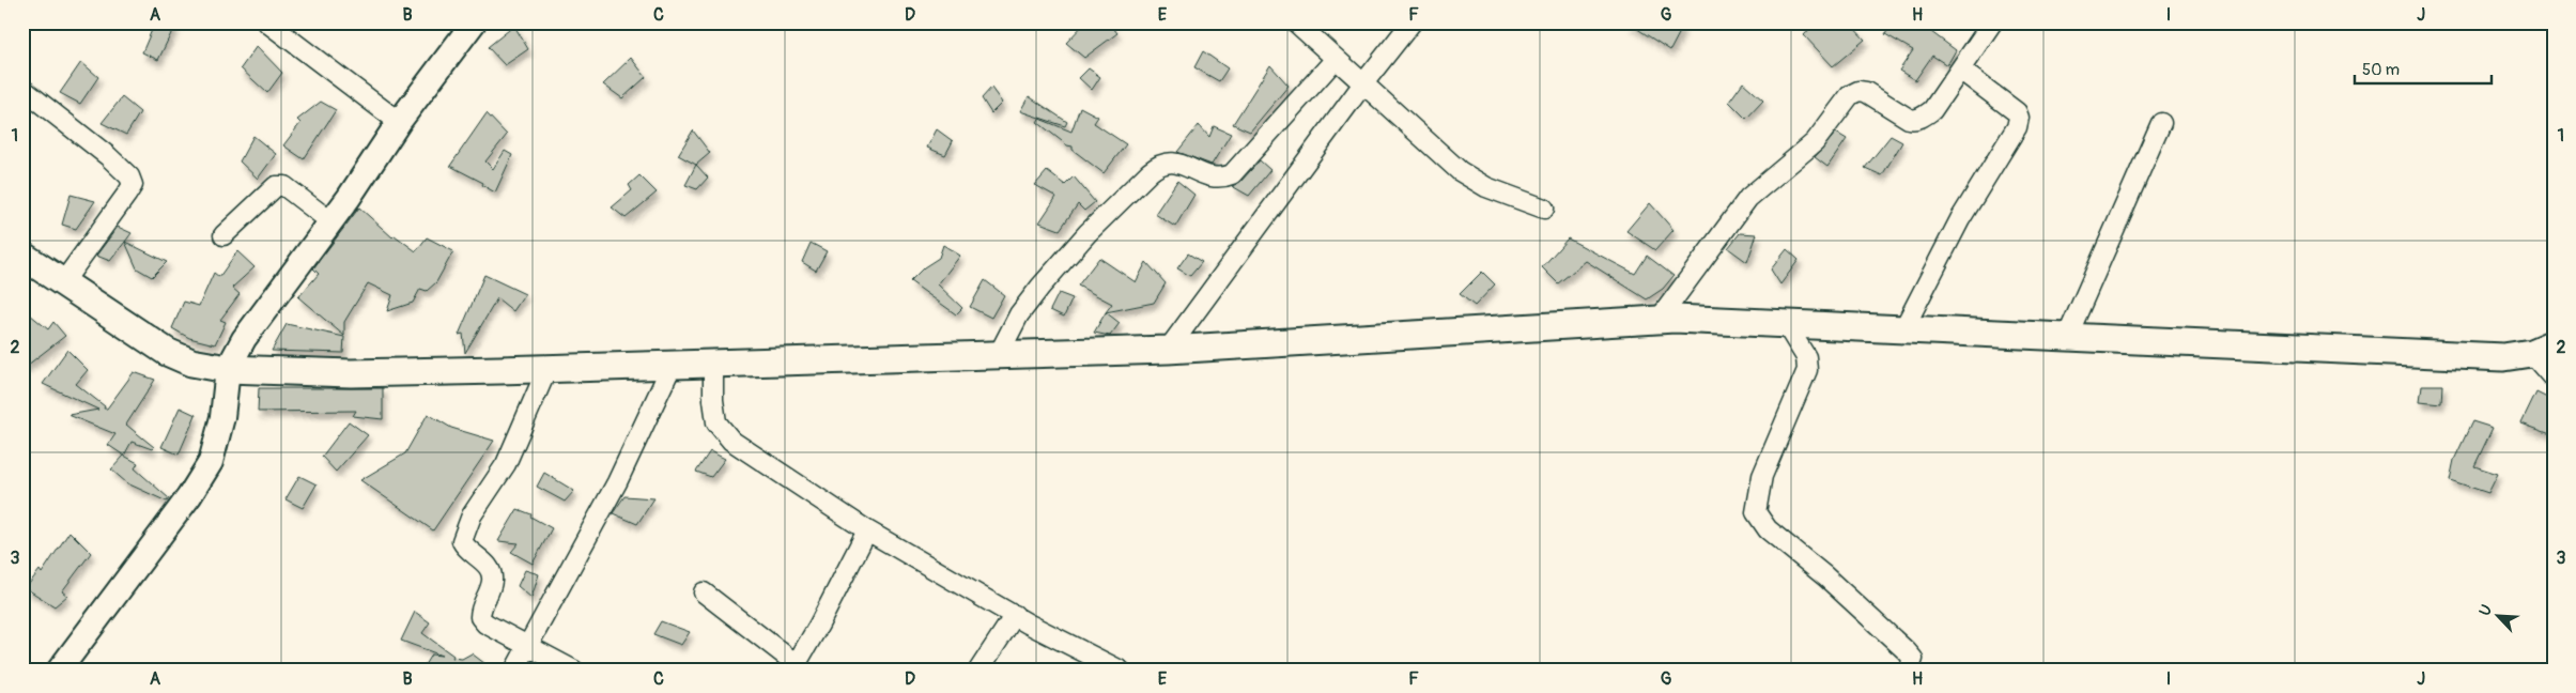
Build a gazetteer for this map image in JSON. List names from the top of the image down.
{
  "scale_bar": "50 m",
  "north": "top left",
  "grid": {
    "columns": [
      "A",
      "B",
      "C",
      "D",
      "E",
      "F",
      "G",
      "H",
      "I",
      "J"
    ],
    "rows": ["1", "2", "3"]
  }
}
